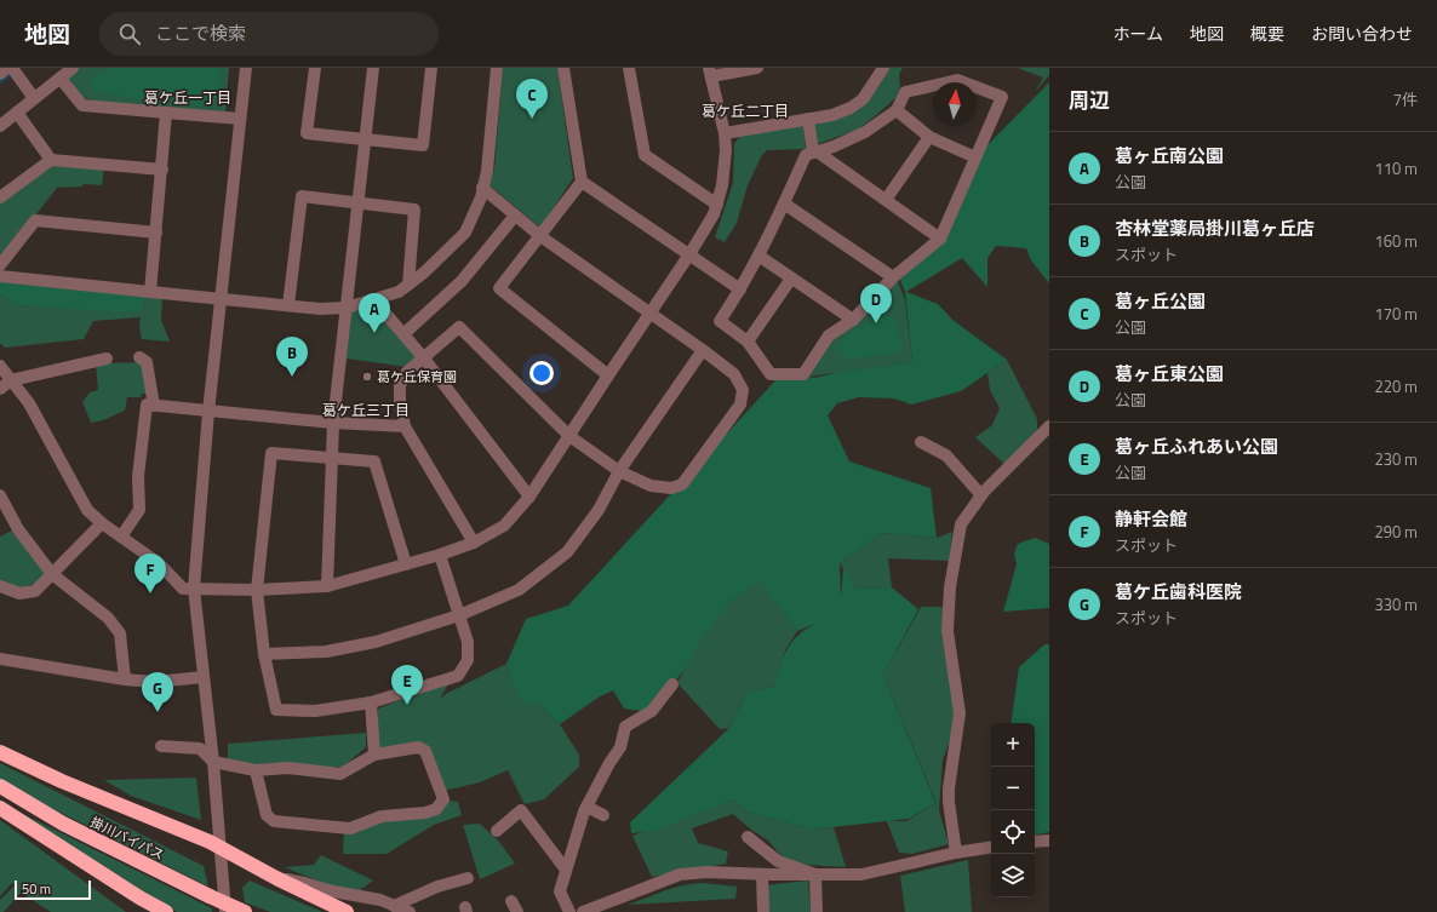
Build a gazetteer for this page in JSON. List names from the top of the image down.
{
  "streets": {
    "highway": ["掛川バイパス"]
  },
  "districts": ["葛ケ丘一丁目", "葛ケ丘二丁目", "葛ケ丘三丁目"],
  "places": ["葛ケ丘保育園"],
  "scale_bar": "50 m",
  "north": "top",
  "page": {
    "header": "地図",
    "search": "ここで検索",
    "nav": [
      "ホーム",
      "地図",
      "概要",
      "お問い合わせ"
    ],
    "heading": ["周辺", "7件"],
    "pins": [
      "C",
      "D",
      "A",
      "B",
      "F",
      "E",
      "G"
    ],
    "list": [
      {
        "mark": "A",
        "name": "葛ヶ丘南公園",
        "note": "公園",
        "value": "110 m"
      },
      {
        "mark": "B",
        "name": "杏林堂薬局掛川葛ヶ丘店",
        "note": "スポット",
        "value": "160 m"
      },
      {
        "mark": "C",
        "name": "葛ヶ丘公園",
        "note": "公園",
        "value": "170 m"
      },
      {
        "mark": "D",
        "name": "葛ヶ丘東公園",
        "note": "公園",
        "value": "220 m"
      },
      {
        "mark": "E",
        "name": "葛ヶ丘ふれあい公園",
        "note": "公園",
        "value": "230 m"
      },
      {
        "mark": "F",
        "name": "静軒会館",
        "note": "スポット",
        "value": "290 m"
      },
      {
        "mark": "G",
        "name": "葛ケ丘歯科医院",
        "note": "スポット",
        "value": "330 m"
      }
    ],
    "map_buttons": ["+", "−"],
    "scale": "50 m"
  }
}
